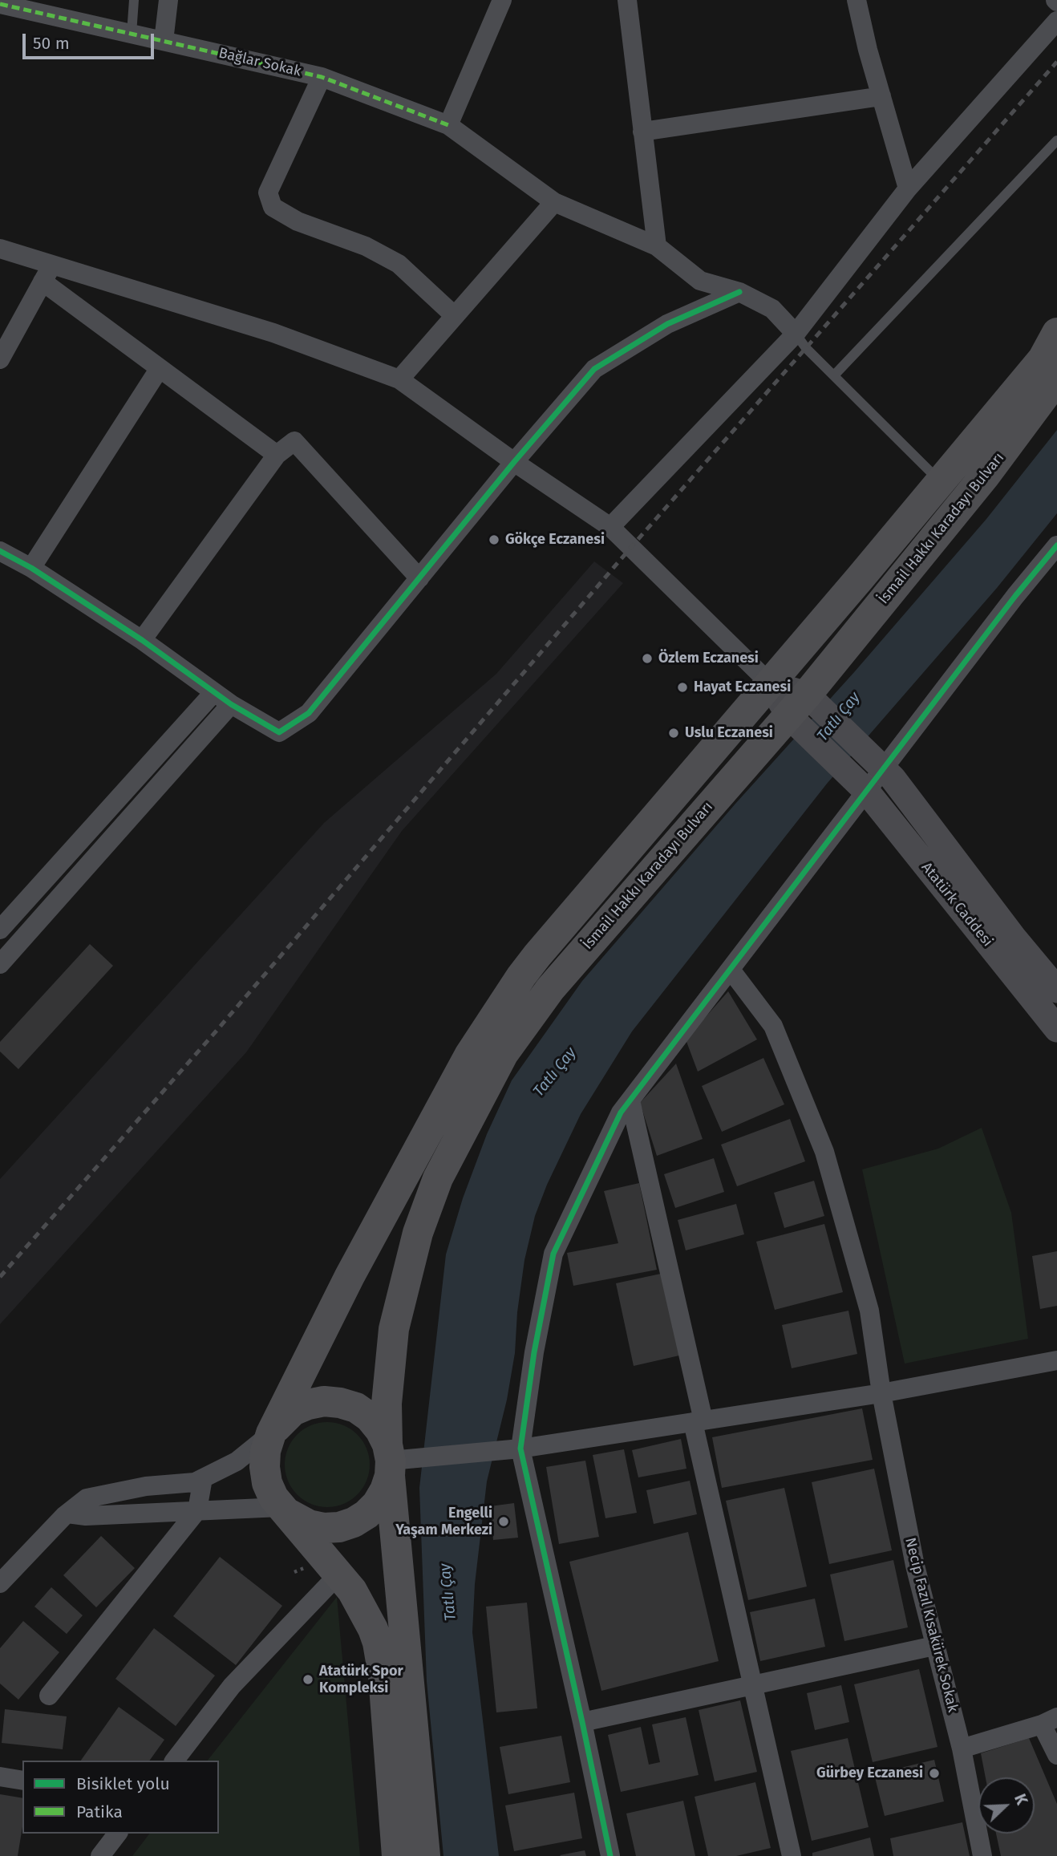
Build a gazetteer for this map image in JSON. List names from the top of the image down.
{
  "streets": {
    "highway": ["İsmail Hakkı Karadayı Bulvarı"],
    "main road": ["Atatürk Caddesi"],
    "street": ["Bağlar Sokak", "Necip Fazıl Kısakürek Sokak"]
  },
  "crossings": [
    ["İsmail Hakkı Karadayı Bulvarı", "Atatürk Caddesi"]
  ],
  "water": ["Tatlı Çay"],
  "places": [
    "Gökçe Eczanesi",
    "Özlem Eczanesi",
    "Hayat Eczanesi",
    "Uslu Eczanesi",
    "Engelli Yaşam Merkezi",
    "Atatürk Spor Kompleksi",
    "Gürbey Eczanesi"
  ],
  "legend": ["Bisiklet yolu", "Patika"],
  "scale_bar": "50 m",
  "north": "top right"
}
